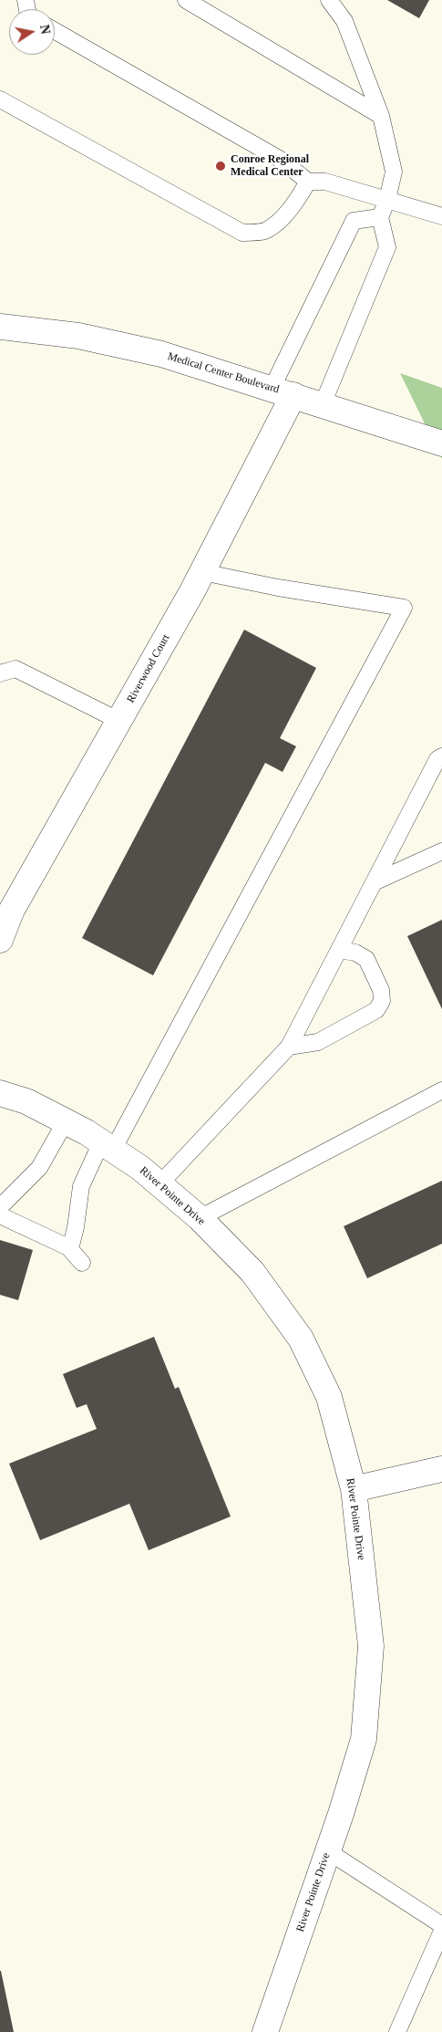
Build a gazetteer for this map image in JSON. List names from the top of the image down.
{
  "streets": {
    "street": ["Medical Center Boulevard", "Riverwood Court", "River Pointe Drive"]
  },
  "crossings": [
    ["Medical Center Boulevard", "Riverwood Court"]
  ],
  "places": ["Conroe Regional Medical Center"],
  "north": "right"
}
